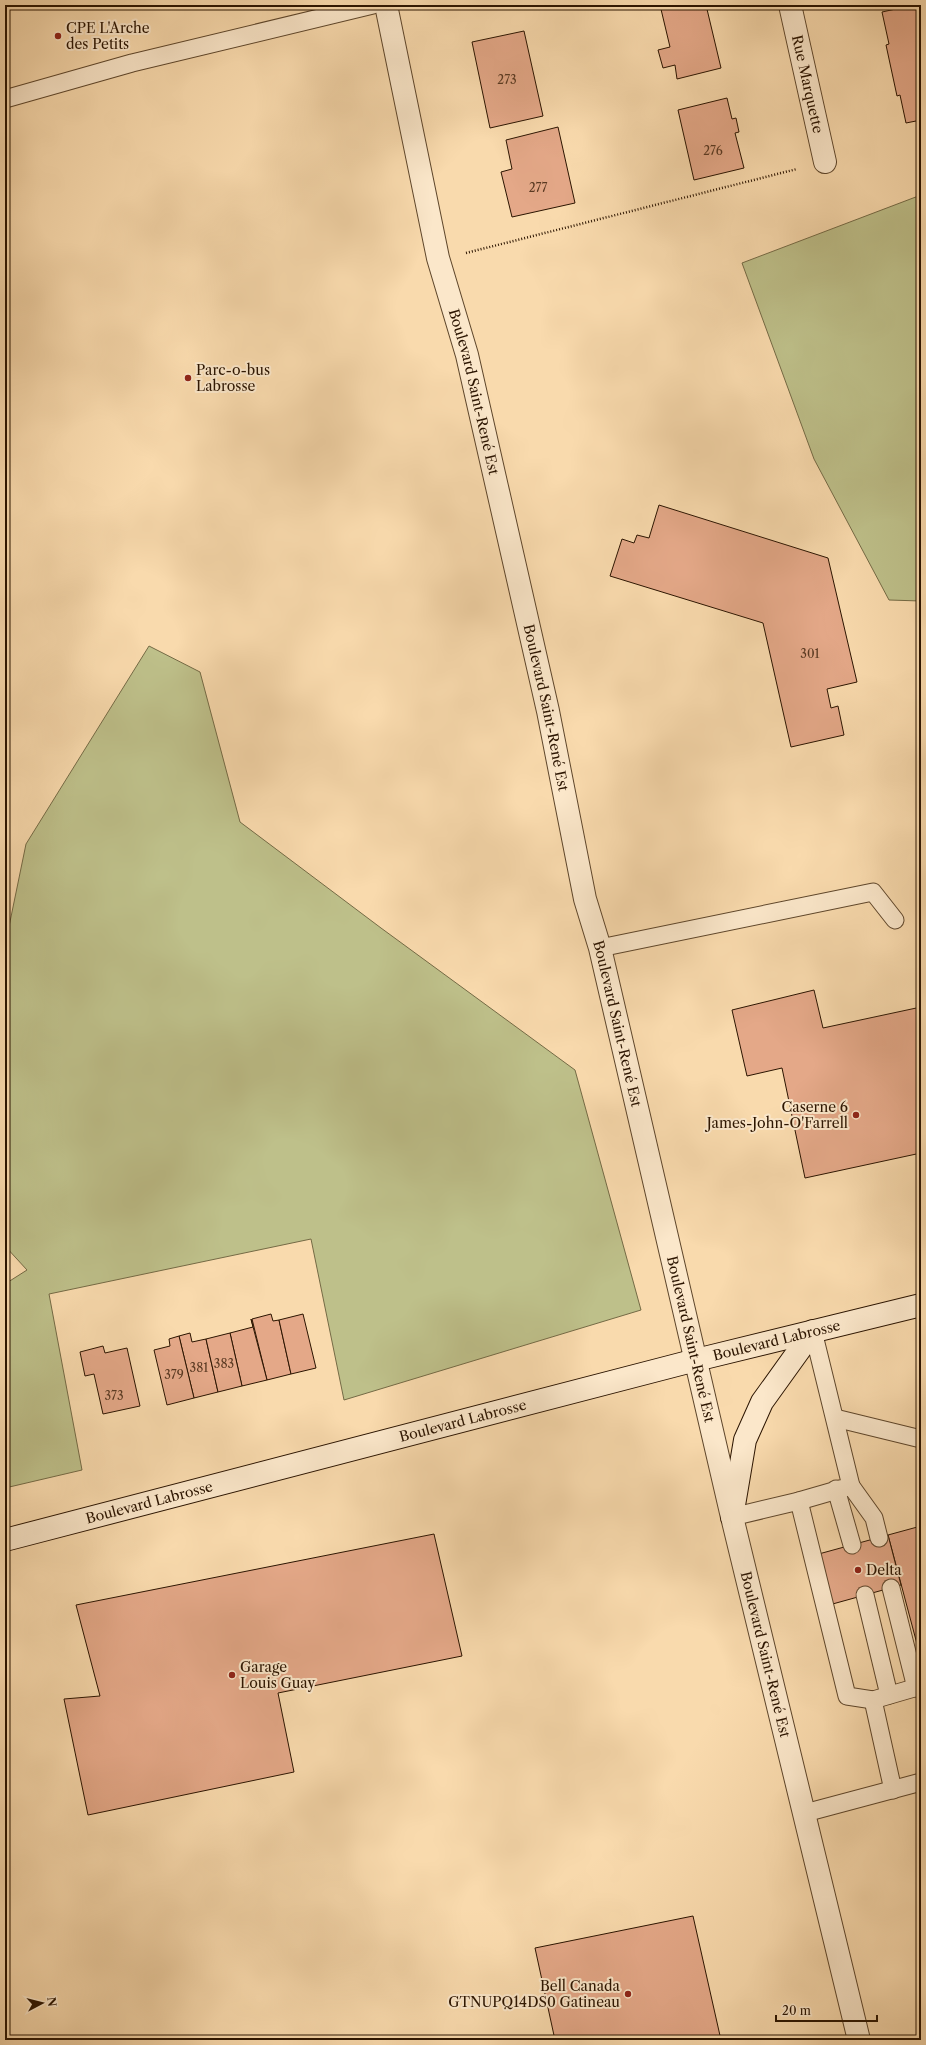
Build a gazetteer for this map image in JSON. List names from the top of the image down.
{
  "streets": {
    "street": ["Rue Marquette", "Boulevard Saint-René Est", "Boulevard Labrosse"]
  },
  "crossings": [
    ["Boulevard Saint-René Est", "Boulevard Labrosse"]
  ],
  "places": [
    "CPE L'Arche des Petits",
    "Parc-o-bus Labrosse",
    "Caserne 6 James-John-O'Farrell",
    "Delta",
    "Garage Louis Guay",
    "Bell Canada GTNUPQ14DS0 Gatineau"
  ],
  "house_numbers": [
    "273",
    "276",
    "277",
    "301",
    "383",
    "381",
    "379",
    "373"
  ],
  "scale_bar": "20 m",
  "north": "right"
}
